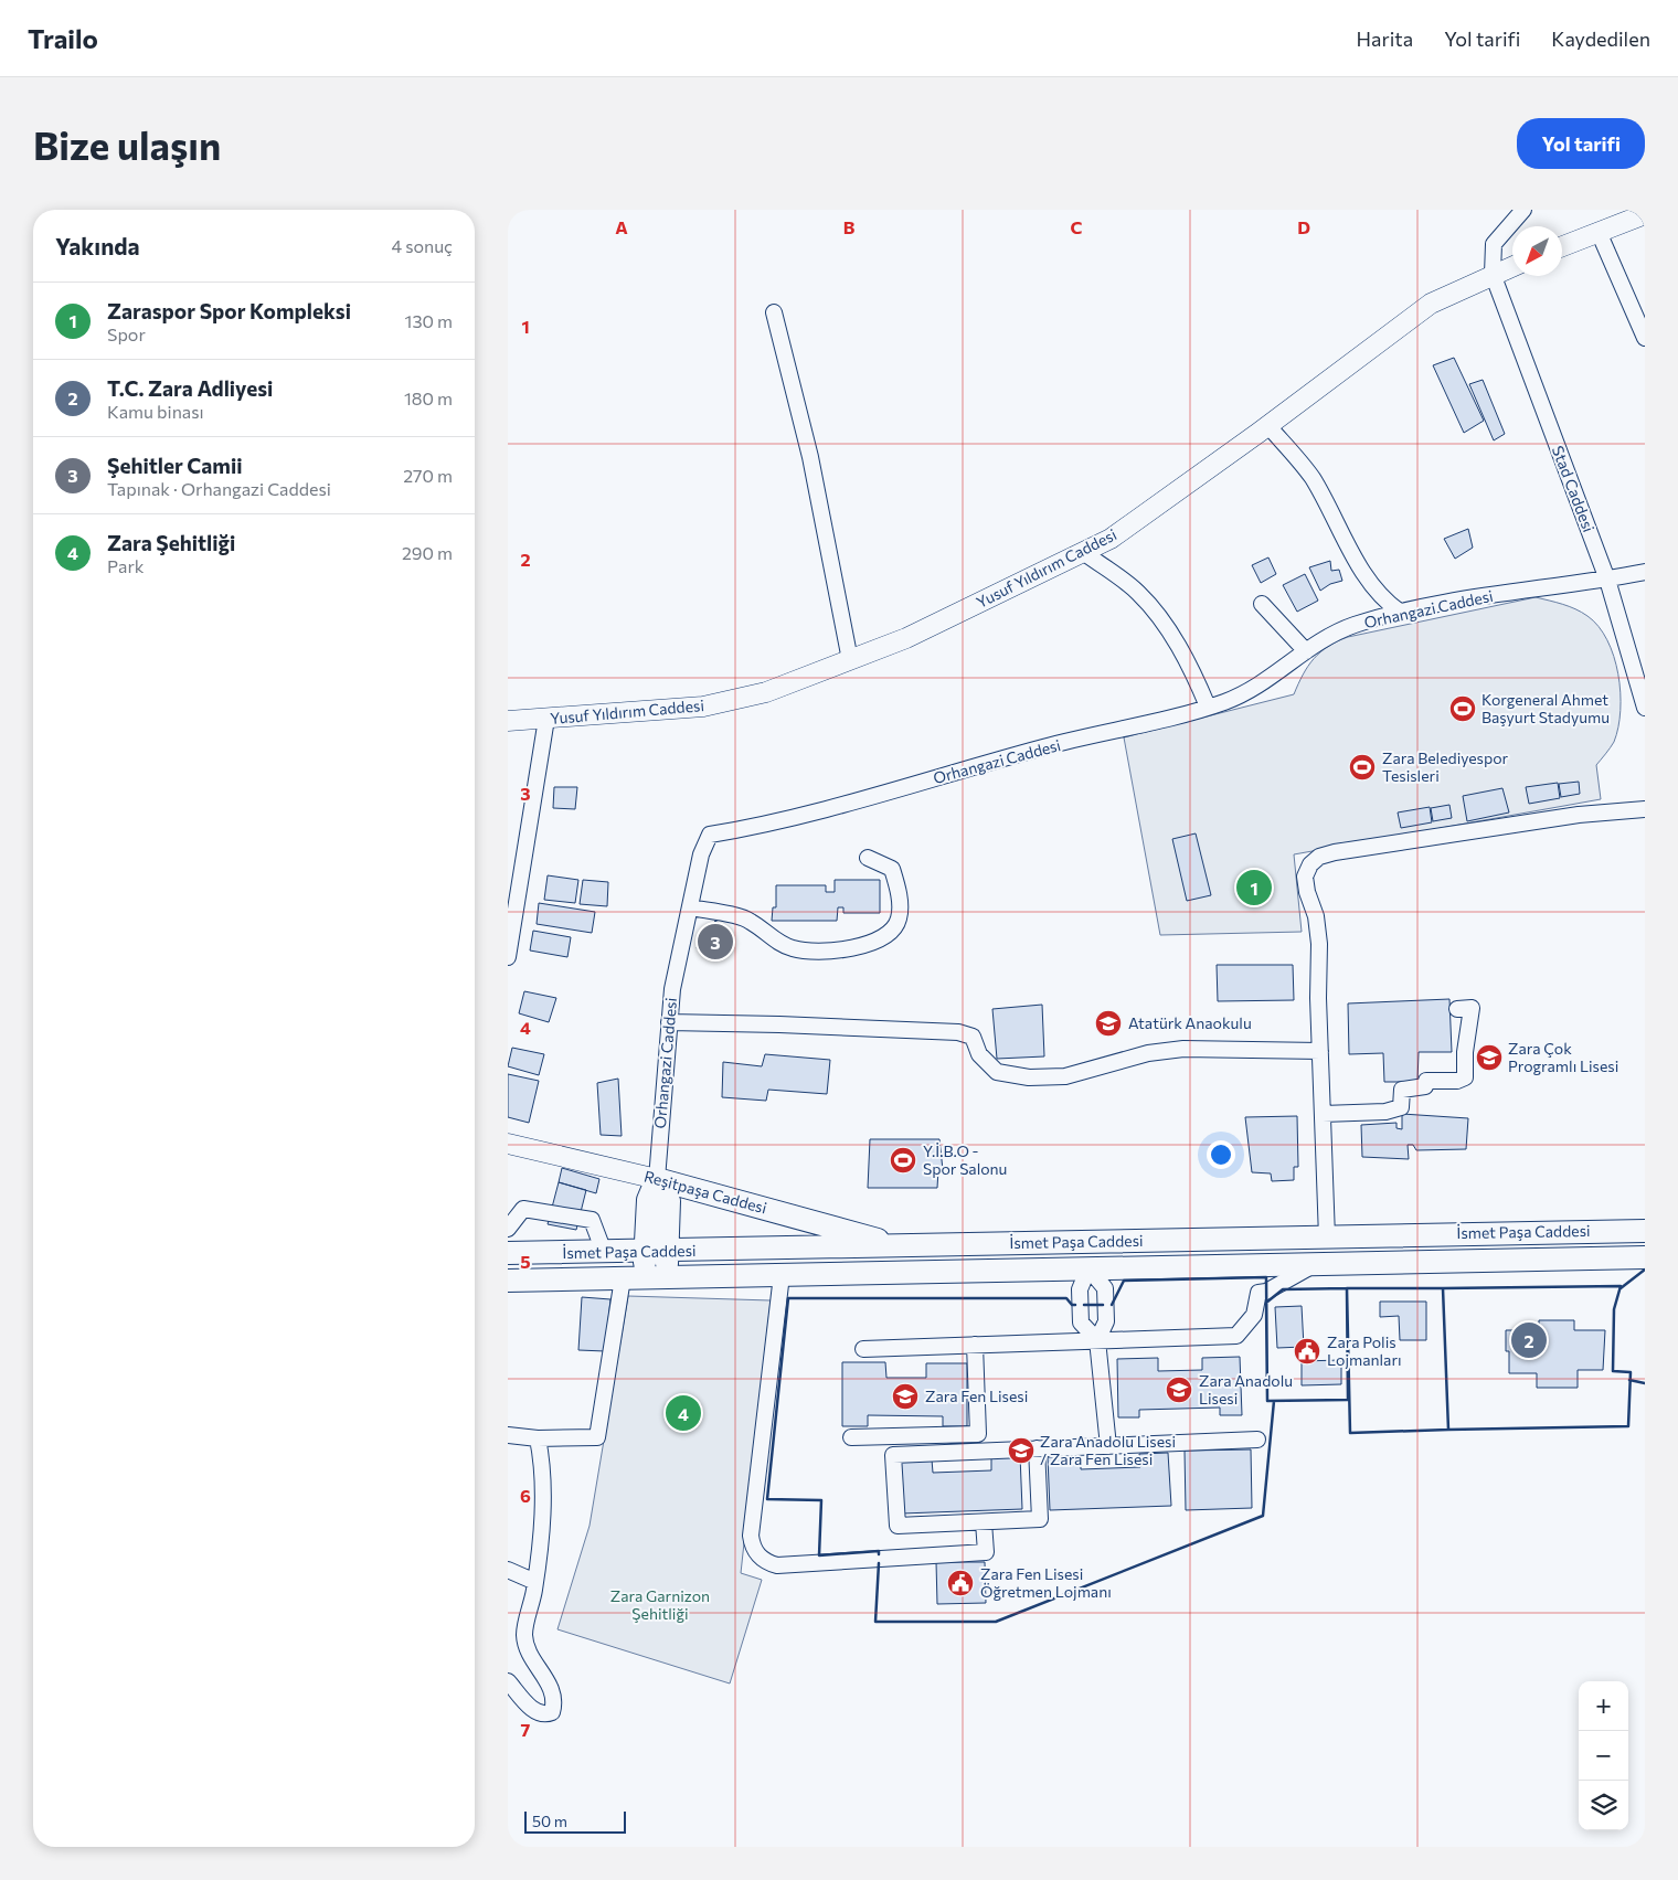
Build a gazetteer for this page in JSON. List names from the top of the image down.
{
  "streets": {
    "highway": ["Reşitpaşa Caddesi", "İsmet Paşa Caddesi"],
    "main road": ["Yusuf Yıldırım Caddesi"],
    "street": ["Stad Caddesi", "Orhangazi Caddesi"]
  },
  "crossings": [
    ["Stad Caddesi", "Yusuf Yıldırım Caddesi"],
    ["Stad Caddesi", "Orhangazi Caddesi"],
    ["Orhangazi Caddesi", "Reşitpaşa Caddesi"],
    ["Reşitpaşa Caddesi", "İsmet Paşa Caddesi"]
  ],
  "parks": ["Zara Garnizon Şehitliği"],
  "places": {
    "sports": ["Korgeneral Ahmet Başyurt Stadyumu", "Zara Belediyespor Tesisleri", "Y.İ.B.O - Spor Salonu"],
    "school or university": [
      "Atatürk Anaokulu",
      "Zara Çok Programlı Lisesi",
      "Zara Anadolu Lisesi",
      "Zara Fen Lisesi",
      "Zara Anadolu Lisesi / Zara Fen Lisesi"
    ],
    "public building": ["Zara Polis Lojmanları", "Zara Fen Lisesi Öğretmen Lojmanı"]
  },
  "scale_bar": "50 m",
  "north": "bottom left",
  "page": {
    "header": "Trailo",
    "nav": ["Harita", "Yol tarifi", "Kaydedilen"],
    "buttons": "Yol tarifi",
    "title": "Bize ulaşın",
    "heading": ["Yakında", "4 sonuç"],
    "list": [
      {
        "mark": "1",
        "name": "Zaraspor Spor Kompleksi",
        "note": "Spor",
        "value": "130 m"
      },
      {
        "mark": "2",
        "name": "T.C. Zara Adliyesi",
        "note": "Kamu binası",
        "value": "180 m"
      },
      {
        "mark": "3",
        "name": "Şehitler Camii",
        "note": "Tapınak · Orhangazi Caddesi",
        "value": "270 m"
      },
      {
        "mark": "4",
        "name": "Zara Şehitliği",
        "note": "Park",
        "value": "290 m"
      }
    ],
    "pins": [
      "1",
      "3",
      "2",
      "4"
    ],
    "map_buttons": ["+", "−"],
    "scale": "50 m"
  },
  "grid": {
    "columns": [
      "A",
      "B",
      "C",
      "D"
    ],
    "rows": [
      "1",
      "2",
      "3",
      "4",
      "5",
      "6",
      "7"
    ]
  }
}
